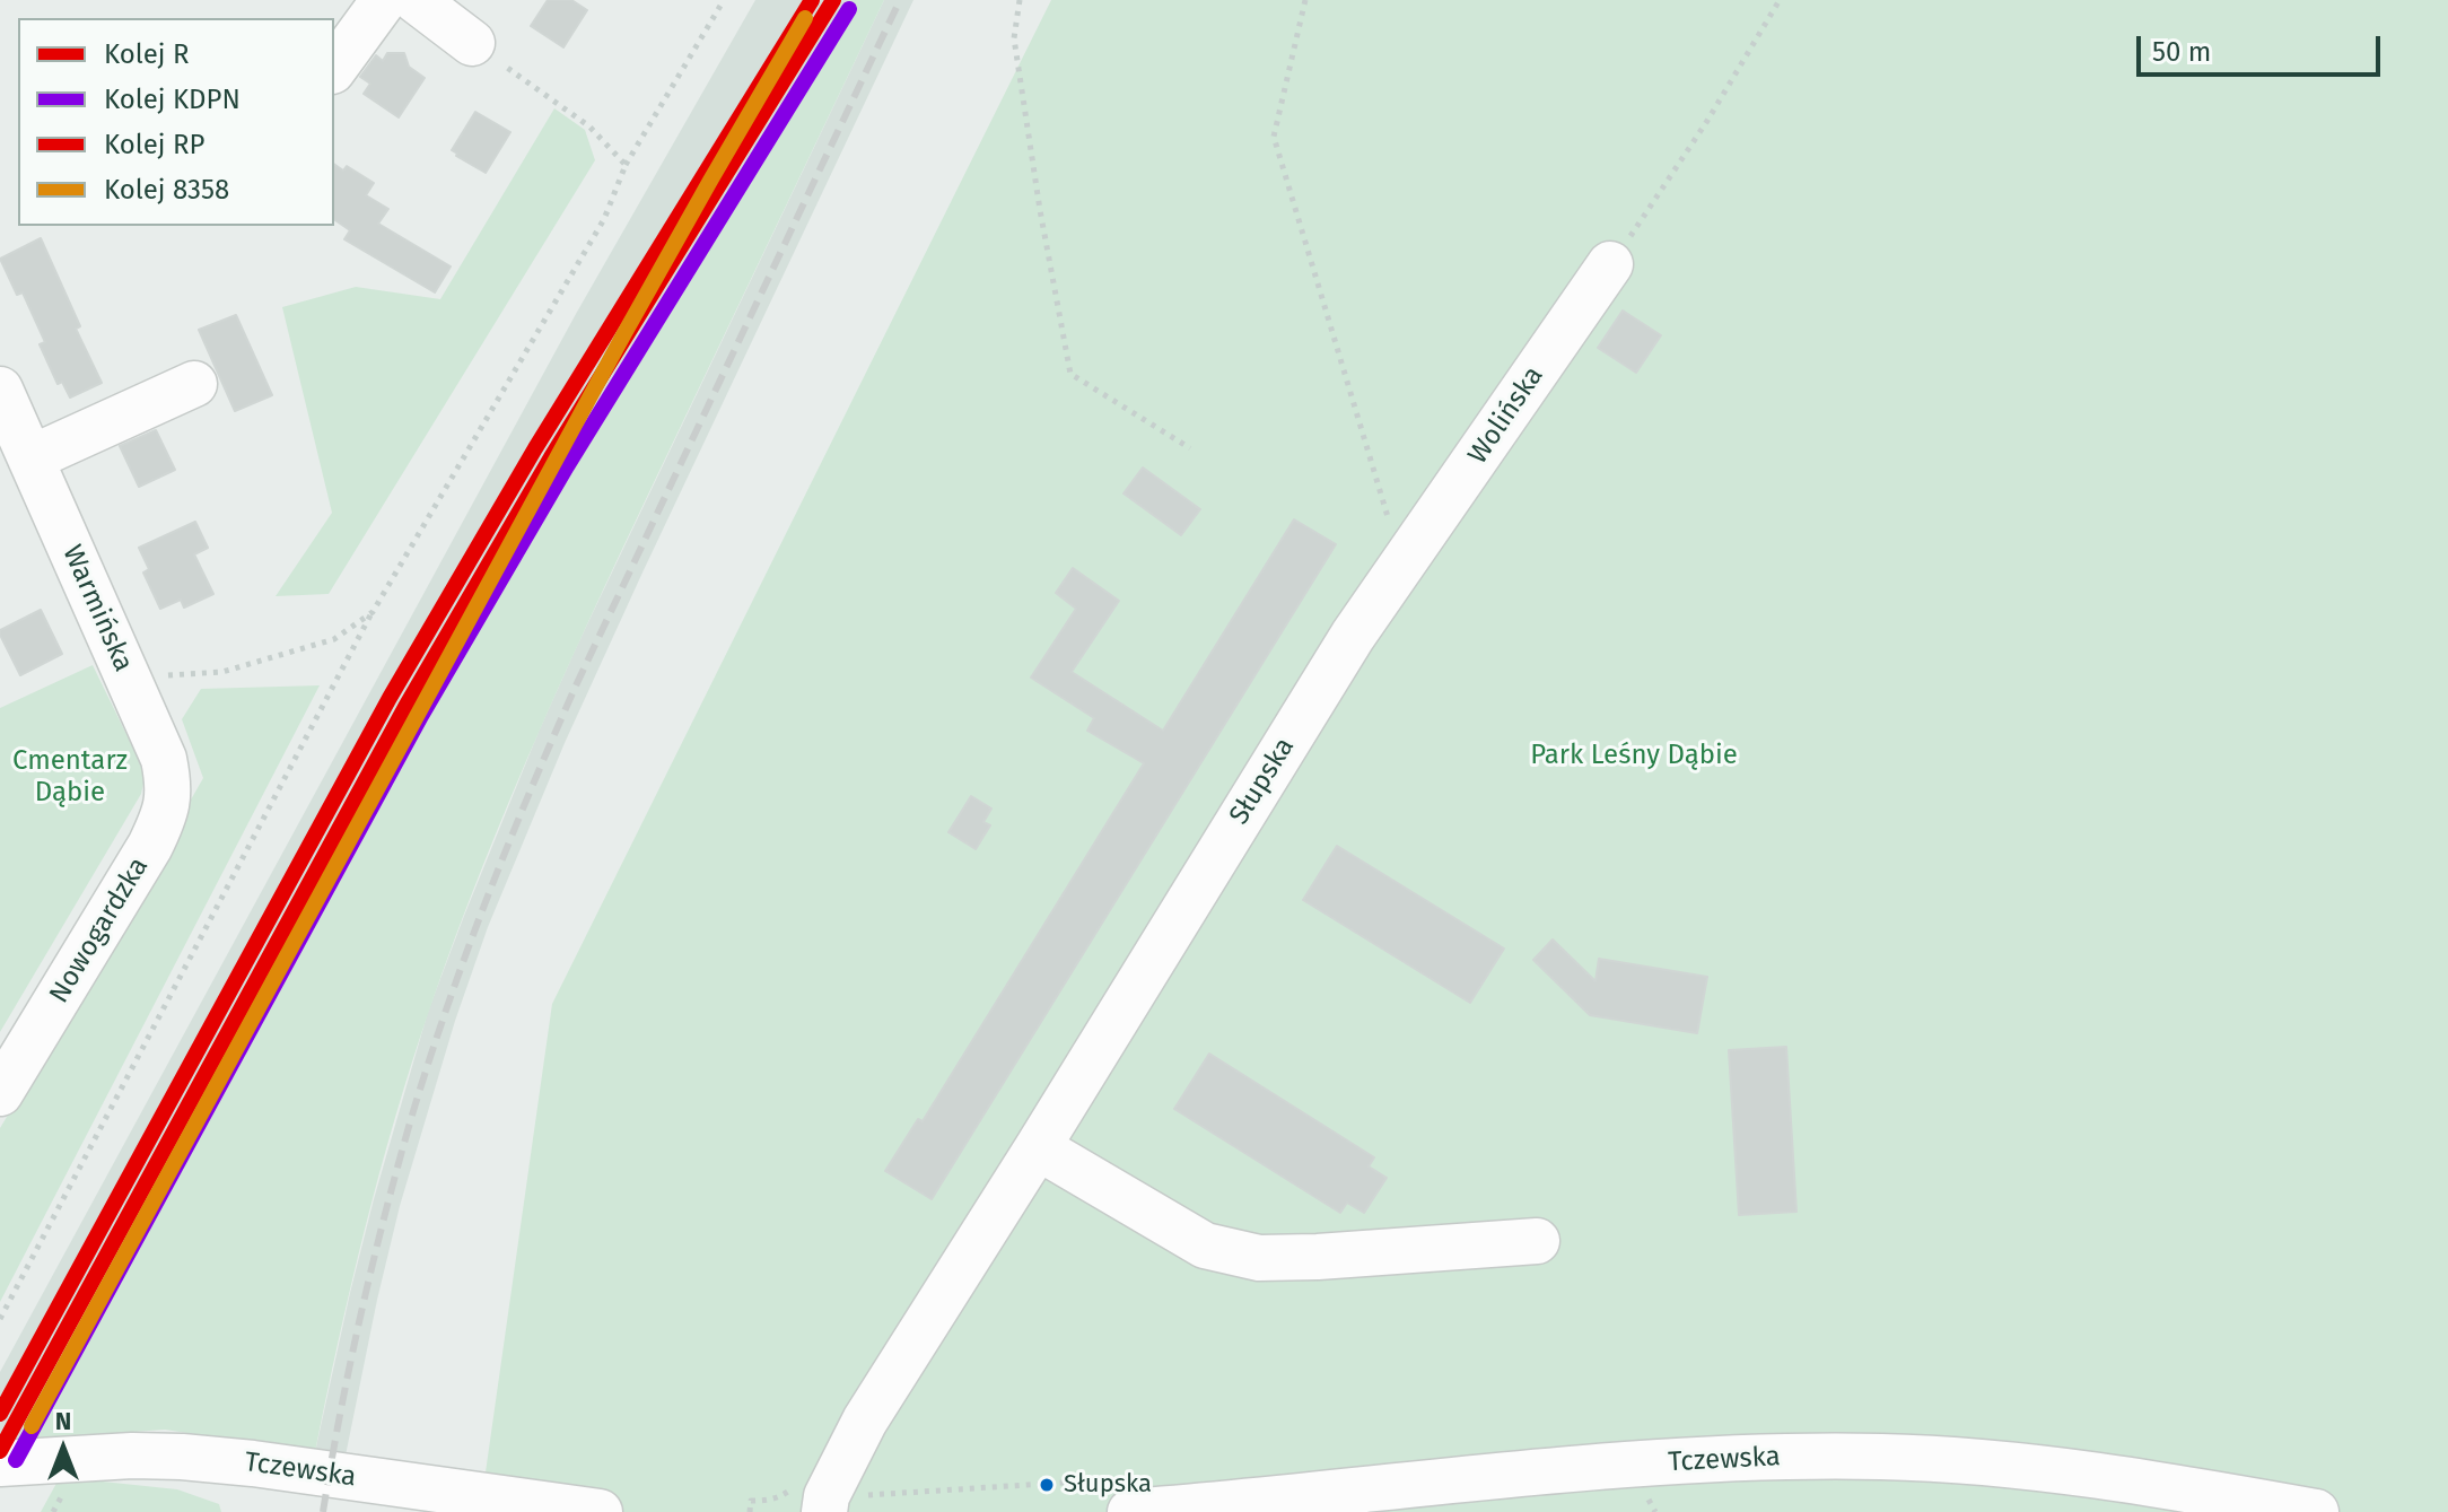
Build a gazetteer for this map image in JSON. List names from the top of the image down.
{
  "streets": {
    "street": [
      "Wolińska",
      "Warmińska",
      "Słupska",
      "Nowogardzka",
      "Tczewska"
    ]
  },
  "crossings": [
    ["Wolińska", "Słupska"],
    ["Warmińska", "Nowogardzka"]
  ],
  "parks": ["Park Leśny Dąbie", "Cmentarz Dąbie"],
  "places": ["Słupska"],
  "lines": [
    "rail line R",
    "rail line RP",
    "rail line KDPN",
    "rail line 8358"
  ],
  "legend": [
    "Kolej R",
    "Kolej KDPN",
    "Kolej RP",
    "Kolej 8358"
  ],
  "scale_bar": "50 m",
  "north": "top"
}
